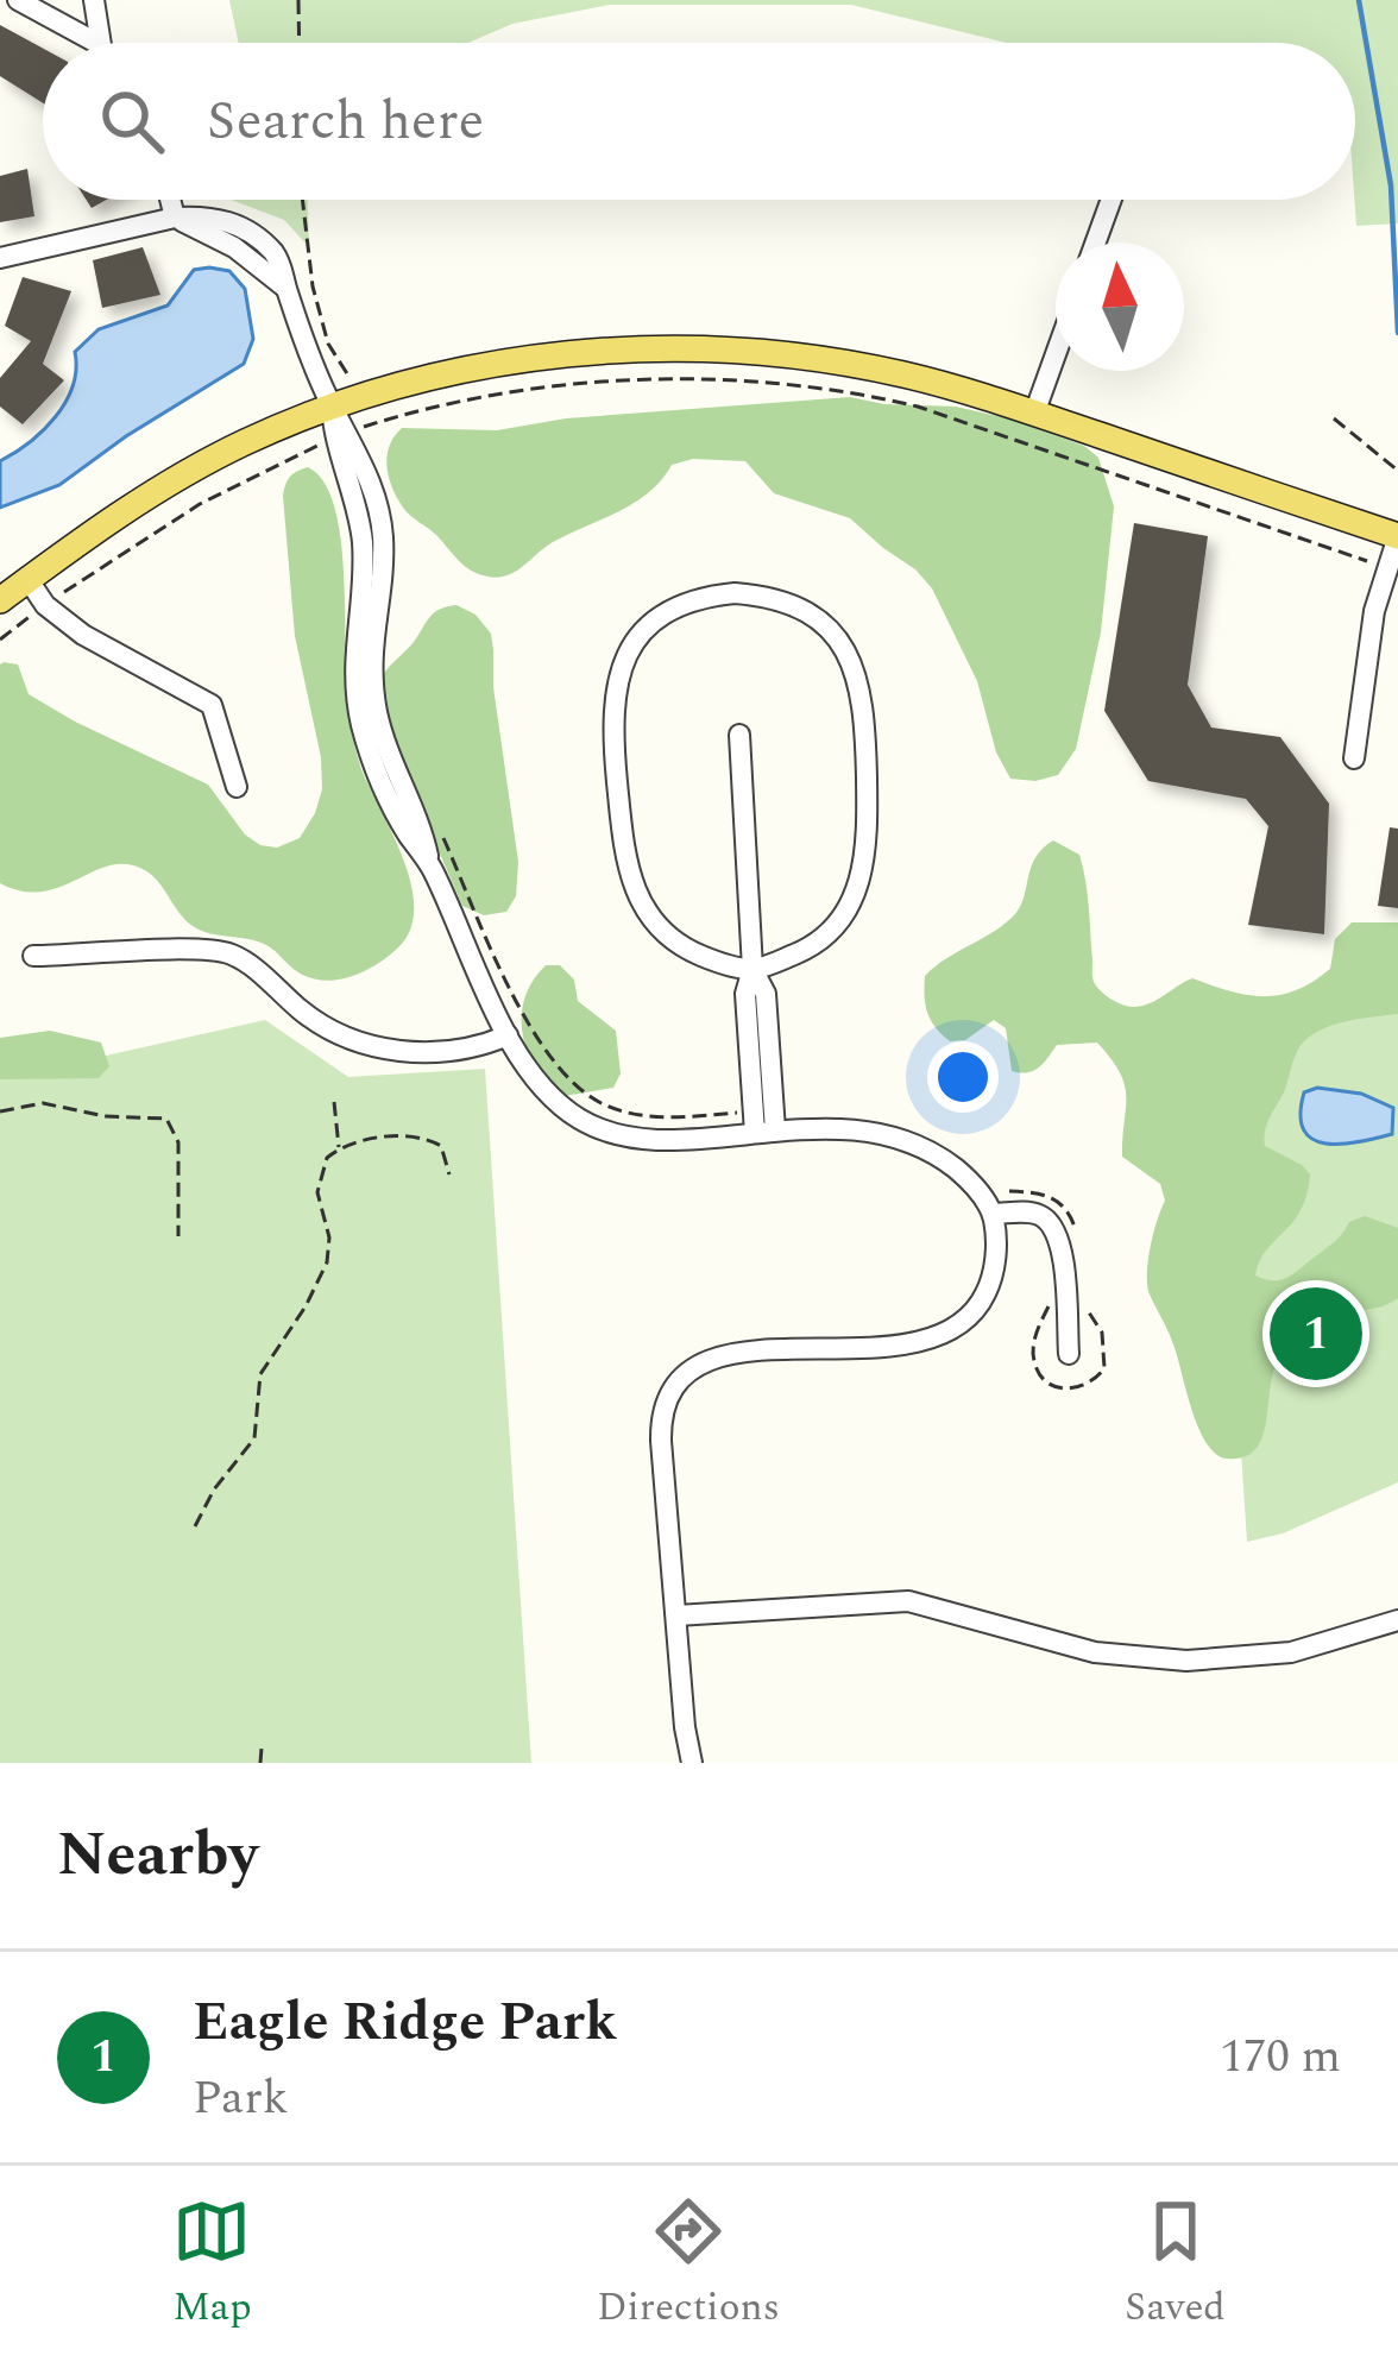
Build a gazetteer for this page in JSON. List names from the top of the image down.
{
  "north": "top",
  "page": {
    "search": "Search here",
    "pins": "1",
    "heading": "Nearby",
    "list": [
      {
        "mark": "1",
        "name": "Eagle Ridge Park",
        "note": "Park",
        "value": "170 m"
      }
    ],
    "nav": ["Map", "Directions", "Saved"]
  }
}
